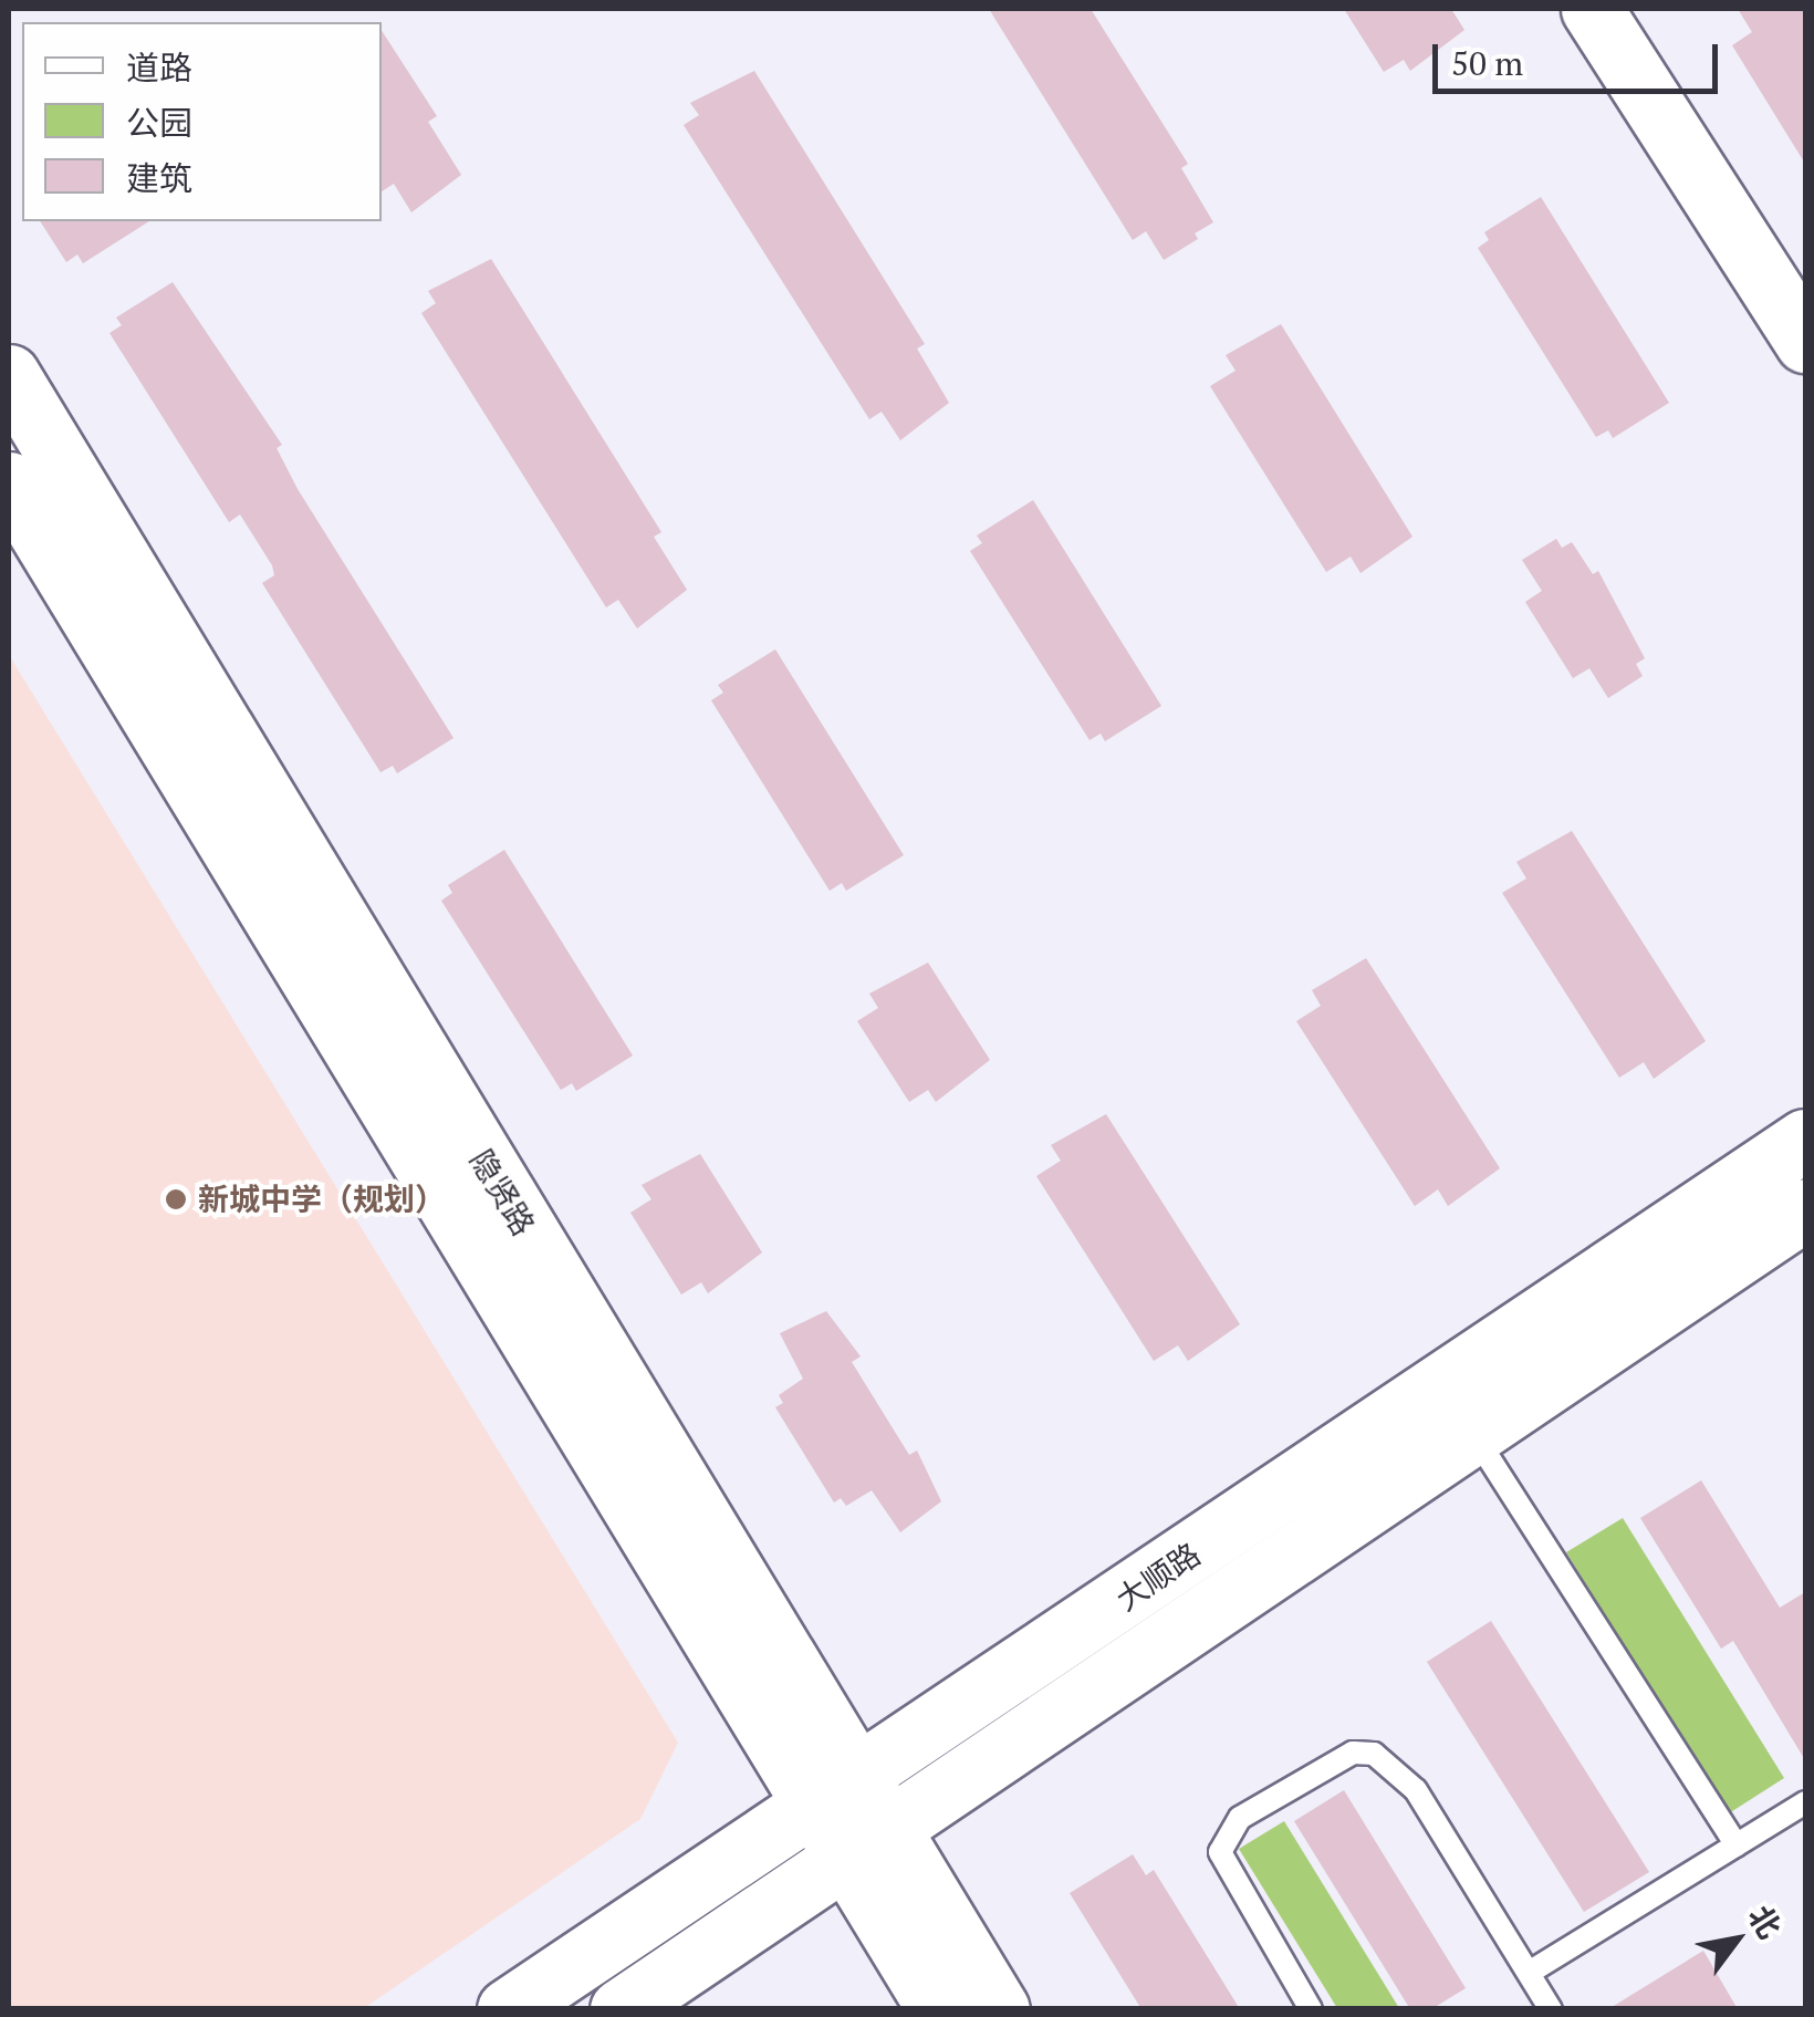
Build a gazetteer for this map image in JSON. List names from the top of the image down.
{
  "streets": {
    "street": ["隐贤路", "大顺路"]
  },
  "crossings": [
    ["隐贤路", "大顺路"]
  ],
  "places": ["新城中学（规划）"],
  "legend": ["道路", "公园", "建筑"],
  "scale_bar": "50 m",
  "north": "top right"
}
